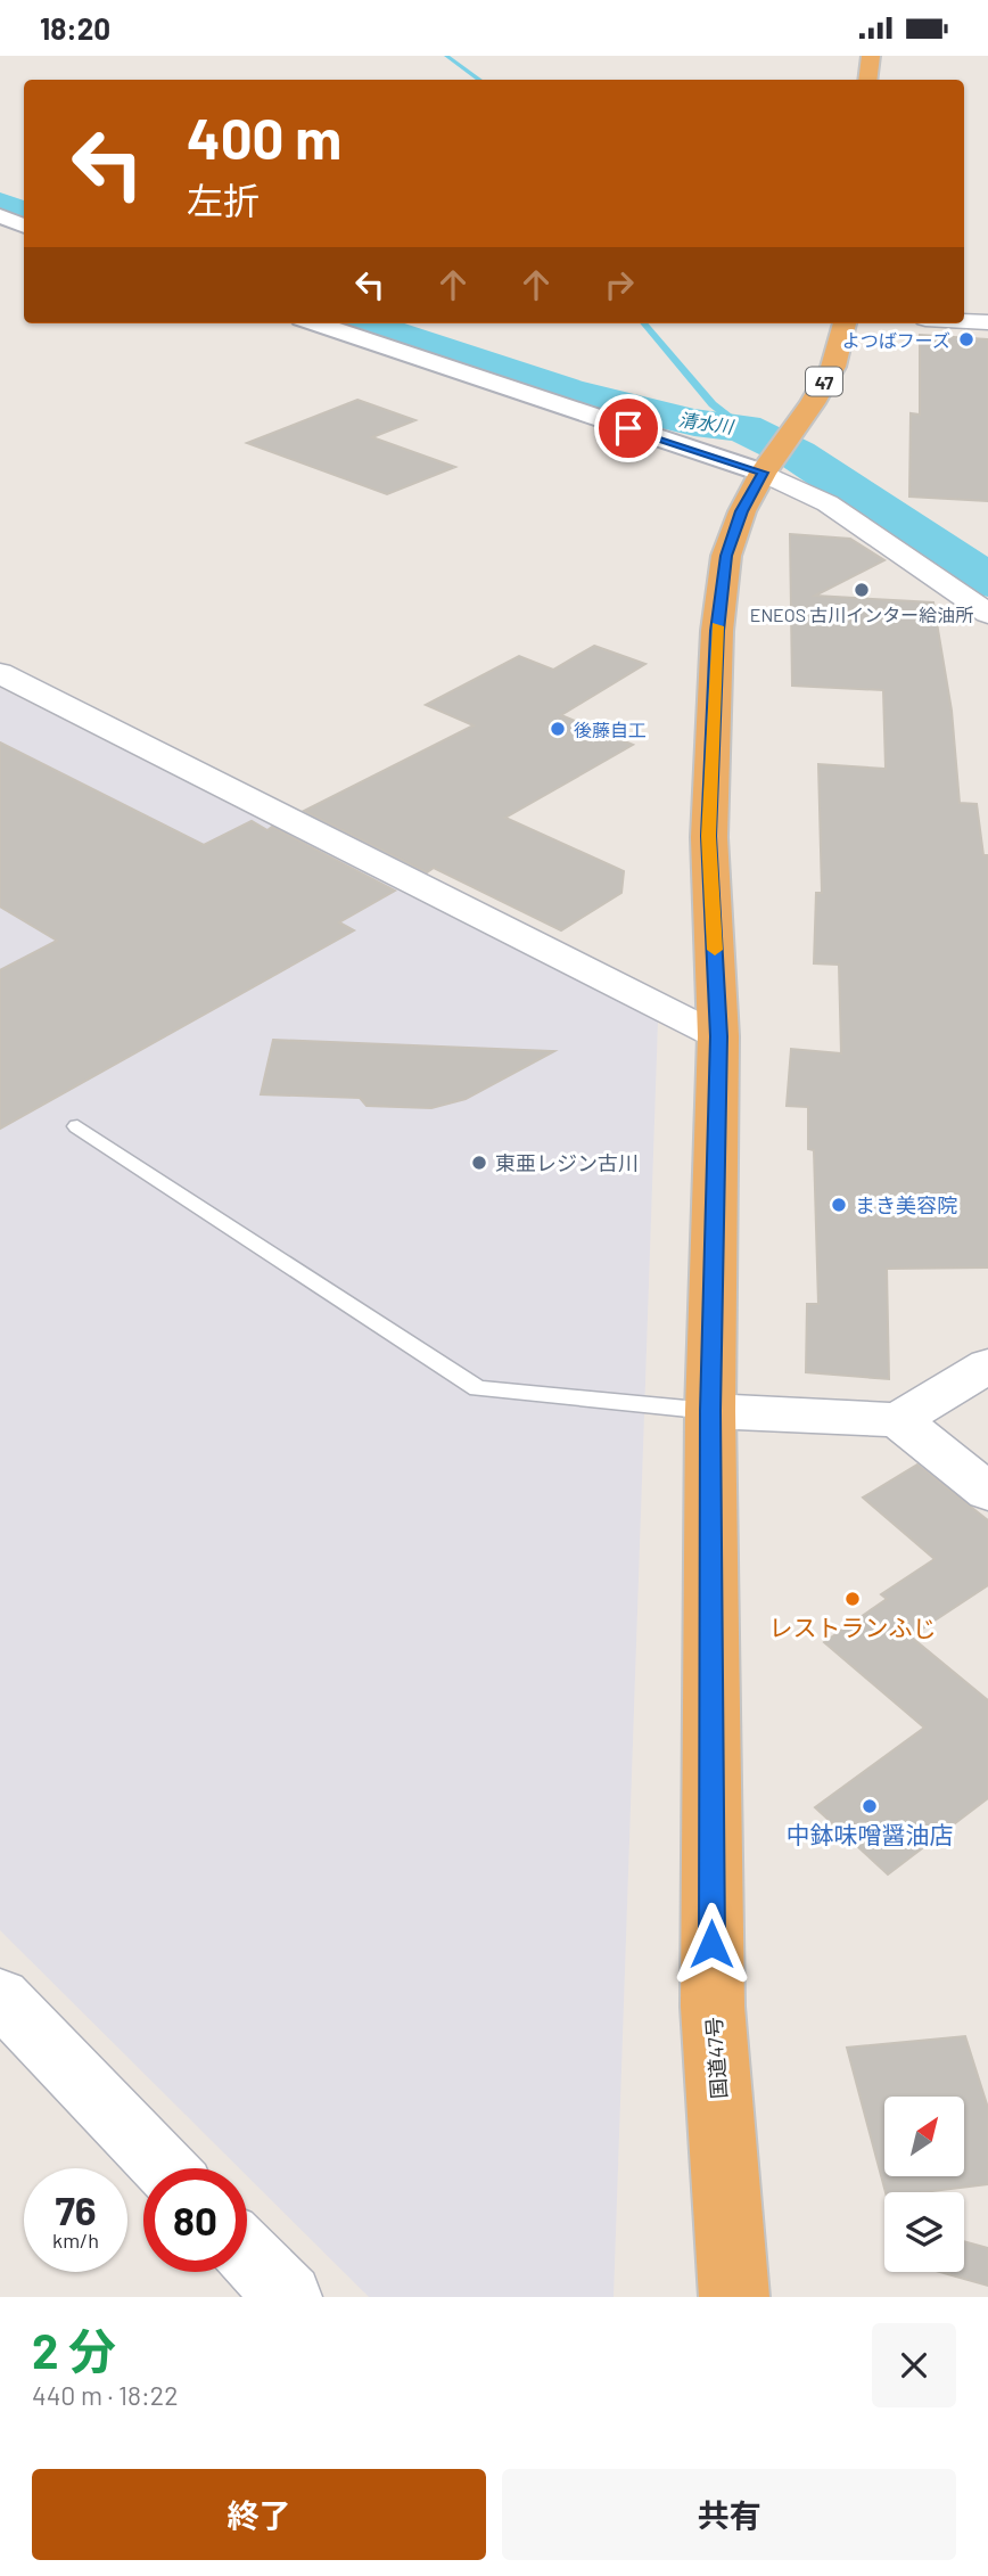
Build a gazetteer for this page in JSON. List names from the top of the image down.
{
  "streets": {
    "highway": ["47", "国道47号"]
  },
  "water": ["清水川"],
  "places": [
    "よつばフーズ",
    "ENEOS 古川インター給油所",
    "後藤自工",
    "東亜レジン古川",
    "まき美容院",
    "レストランふじ",
    "中鉢味噌醤油店"
  ],
  "north": "top right",
  "page": {
    "status": "18:20",
    "turn": ["400 m", "左折"],
    "speed": "76 km/h",
    "limit": "80",
    "heading": ["2 分", "440 m · 18:22"],
    "buttons": ["終了", "共有"]
  }
}
